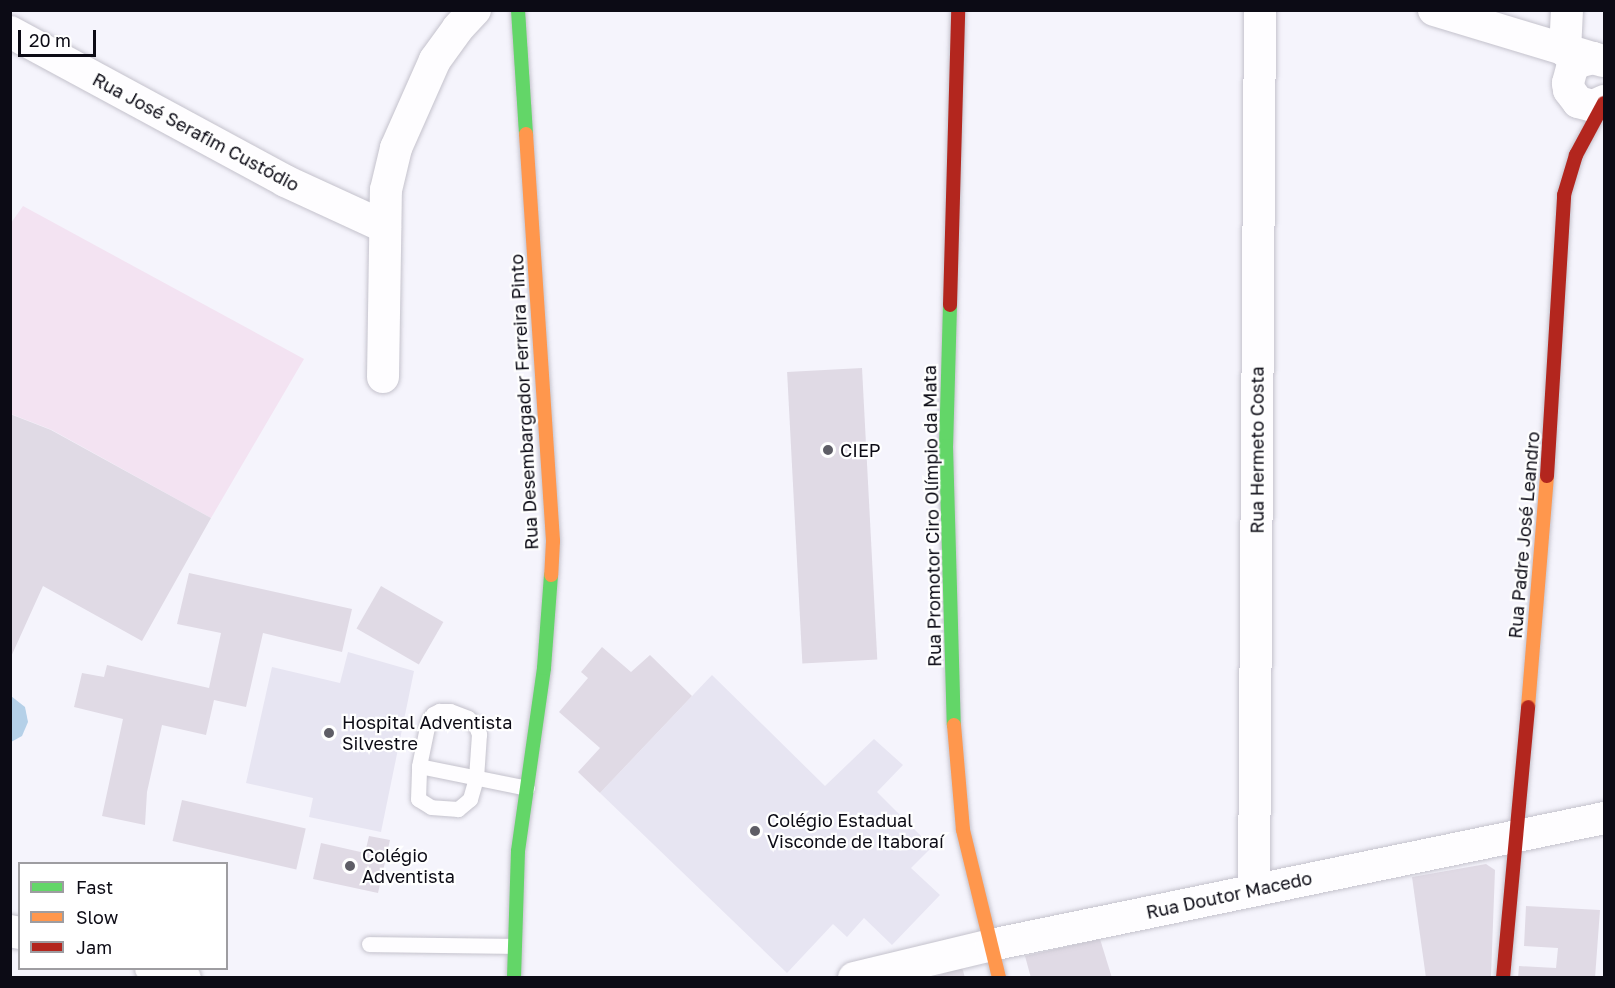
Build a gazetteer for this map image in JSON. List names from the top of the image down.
{
  "streets": {
    "street": [
      "Rua José Serafim Custódio",
      "Rua Desembargador Ferreira Pinto",
      "Rua Hermeto Costa",
      "Rua Promotor Ciro Olímpio da Mata",
      "Rua Padre José Leandro",
      "Rua Doutor Macedo"
    ]
  },
  "crossings": [
    ["Rua Hermeto Costa", "Rua Doutor Macedo"],
    ["Rua Promotor Ciro Olímpio da Mata", "Rua Doutor Macedo"],
    ["Rua Padre José Leandro", "Rua Doutor Macedo"]
  ],
  "places": [
    "CIEP",
    "Hospital Adventista Silvestre",
    "Colégio Estadual Visconde de Itaboraí",
    "Colégio Adventista"
  ],
  "legend": ["Fast", "Slow", "Jam"],
  "scale_bar": "20 m"
}
